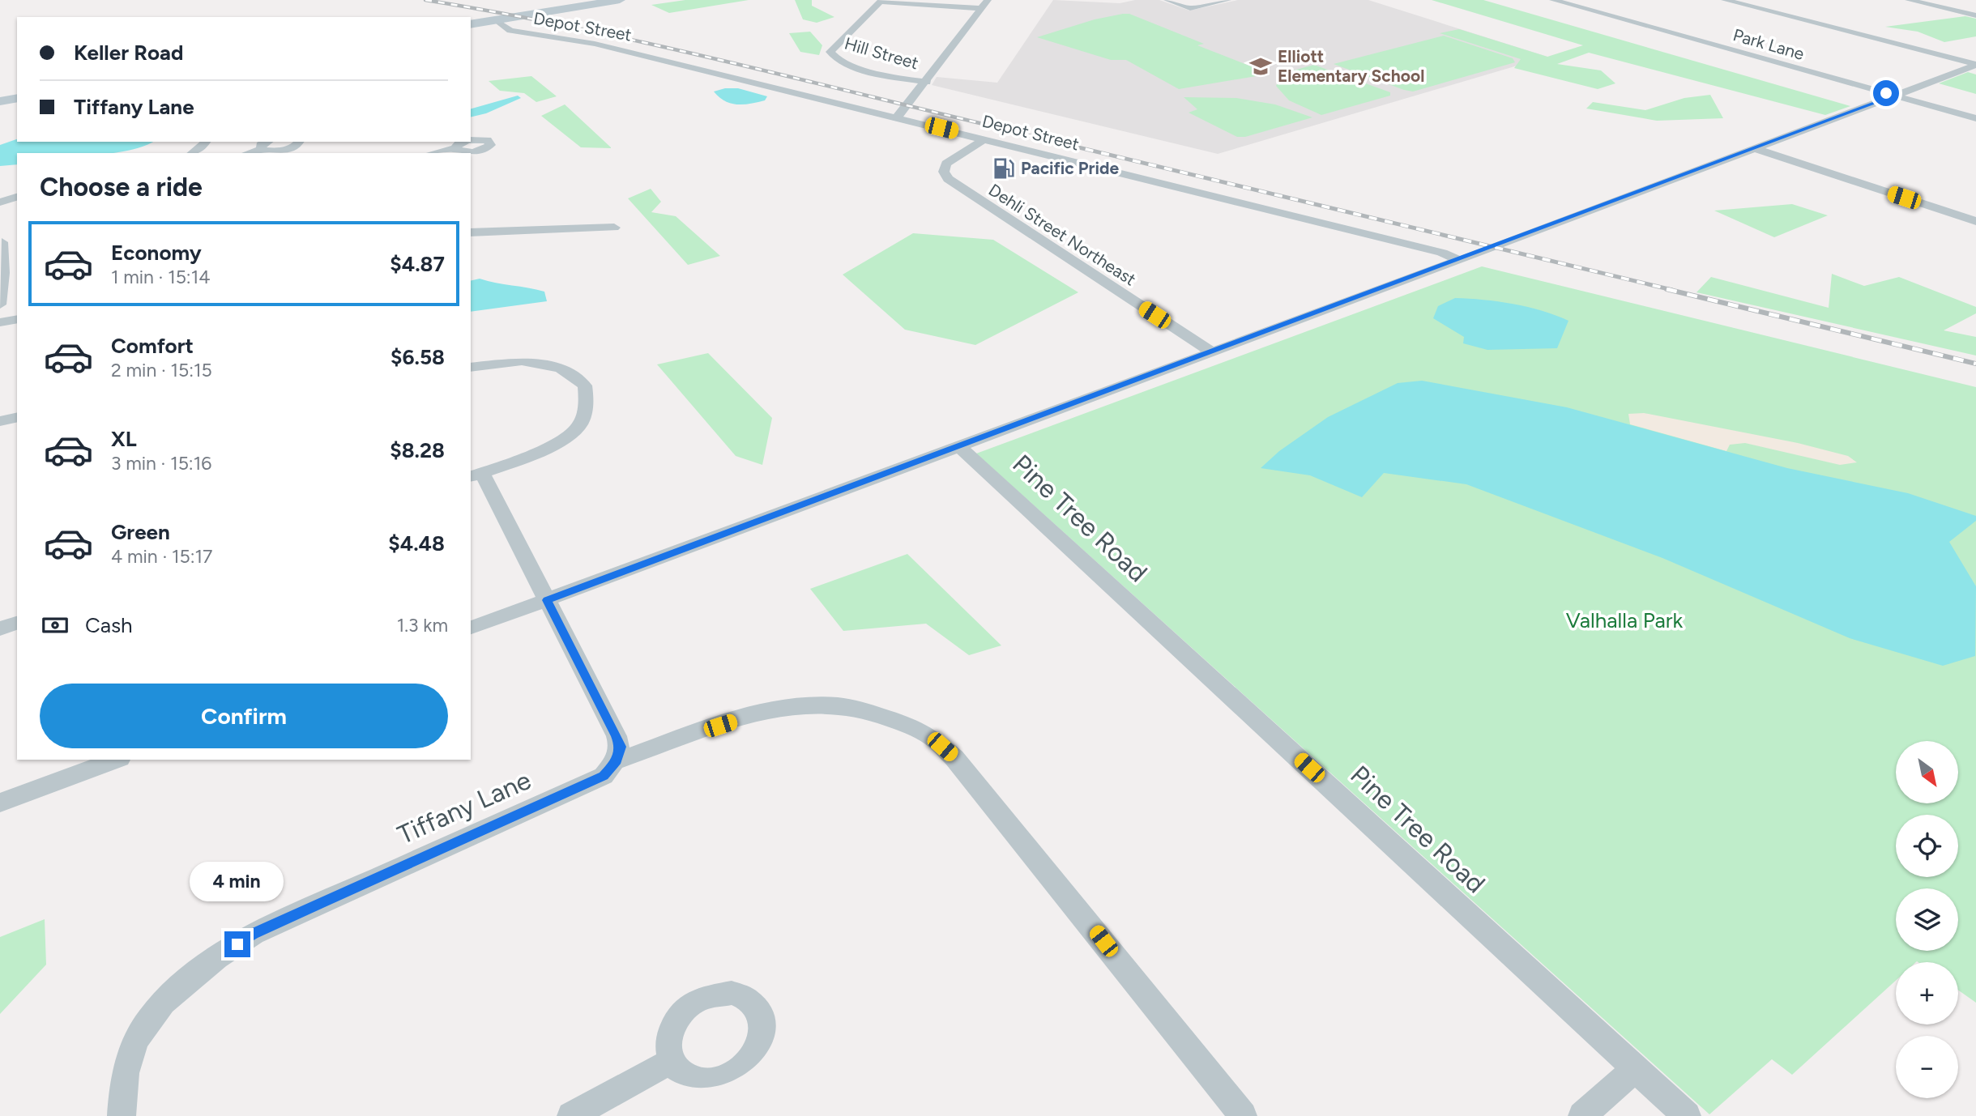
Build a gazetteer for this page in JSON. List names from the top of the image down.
{
  "streets": {
    "street": [
      "Depot Street",
      "Park Lane",
      "Hill Street",
      "Dehli Street Northeast",
      "Pine Tree Road",
      "Tiffany Lane"
    ]
  },
  "crossings": [
    ["Depot Street", "Dehli Street Northeast"]
  ],
  "parks": ["Valhalla Park"],
  "places": {
    "school or university": ["Elliott Elementary School"],
    "fuel station": ["Pacific Pride"]
  },
  "north": "bottom right",
  "page": {
    "banner": ["Keller Road", "Tiffany Lane"],
    "heading": "Choose a ride",
    "list": [
      {
        "name": "Economy",
        "note": "1 min · 15:14",
        "value": "$4.87"
      },
      {
        "name": "Comfort",
        "note": "2 min · 15:15",
        "value": "$6.58"
      },
      {
        "name": "XL",
        "note": "3 min · 15:16",
        "value": "$8.28"
      },
      {
        "name": "Green",
        "note": "4 min · 15:17",
        "value": "$4.48"
      }
    ],
    "pay": ["Cash", "1.3 km"],
    "buttons": "Confirm",
    "map_buttons": ["+", "−"],
    "bubble": "4 min"
  }
}
